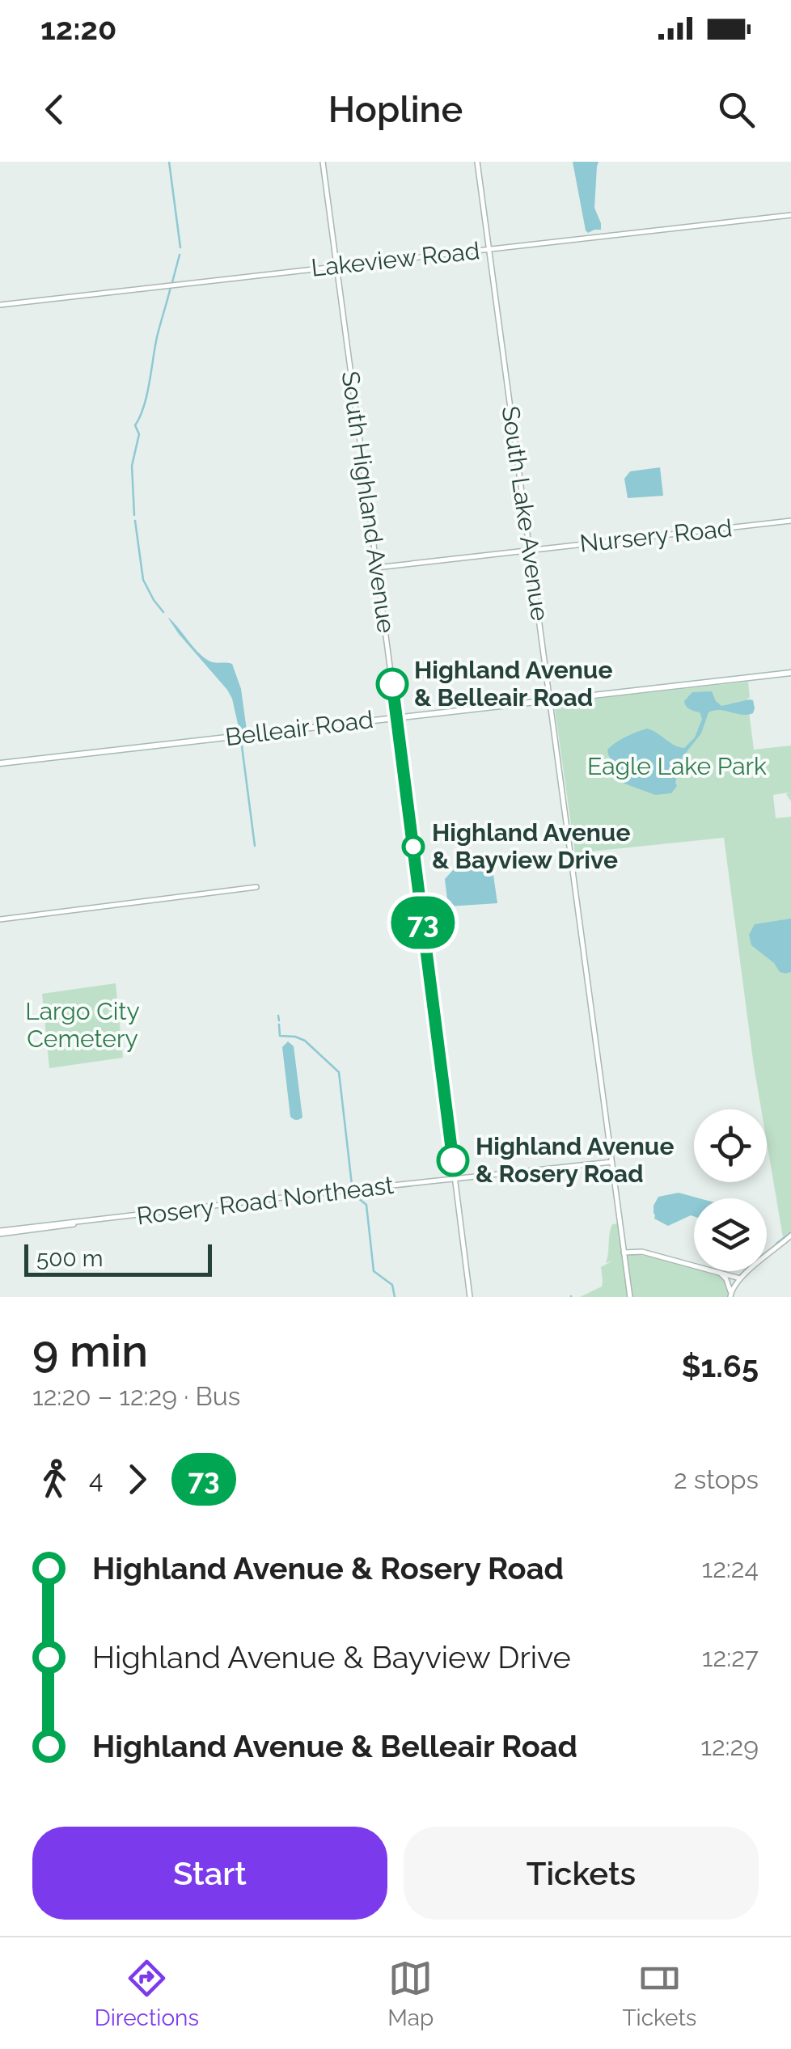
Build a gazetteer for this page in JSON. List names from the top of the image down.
{
  "streets": {
    "main road": ["Belleair Road"],
    "street": [
      "Lakeview Road",
      "South Highland Avenue",
      "South Lake Avenue",
      "Nursery Road",
      "Rosery Road Northeast"
    ]
  },
  "crossings": [
    ["Lakeview Road", "South Highland Avenue"],
    ["Lakeview Road", "South Lake Avenue"],
    ["South Highland Avenue", "Nursery Road"],
    ["South Highland Avenue", "Belleair Road"],
    ["South Highland Avenue", "Rosery Road Northeast"],
    ["South Lake Avenue", "Nursery Road"],
    ["South Lake Avenue", "Belleair Road"],
    ["South Lake Avenue", "Rosery Road Northeast"]
  ],
  "parks": ["Eagle Lake Park", "Largo City Cemetery"],
  "places": ["Highland Avenue & Belleair Road", "Highland Avenue & Bayview Drive", "Highland Avenue & Rosery Road"],
  "lines": ["bus line 73"],
  "scale_bar": "500 m",
  "page": {
    "status": "12:20",
    "header": "Hopline",
    "on_map": "73",
    "scale": "500 m",
    "heading": ["9 min", "12:20 – 12:29 · Bus", "$1.65"],
    "legs": ["4", "73", "2 stops"],
    "list": [
      {
        "name": "Highland Avenue & Rosery Road",
        "value": "12:24"
      },
      {
        "name": "Highland Avenue & Bayview Drive",
        "value": "12:27"
      },
      {
        "name": "Highland Avenue & Belleair Road",
        "value": "12:29"
      }
    ],
    "buttons": ["Start", "Tickets"],
    "tabs": ["Directions", "Map", "Tickets"]
  }
}
